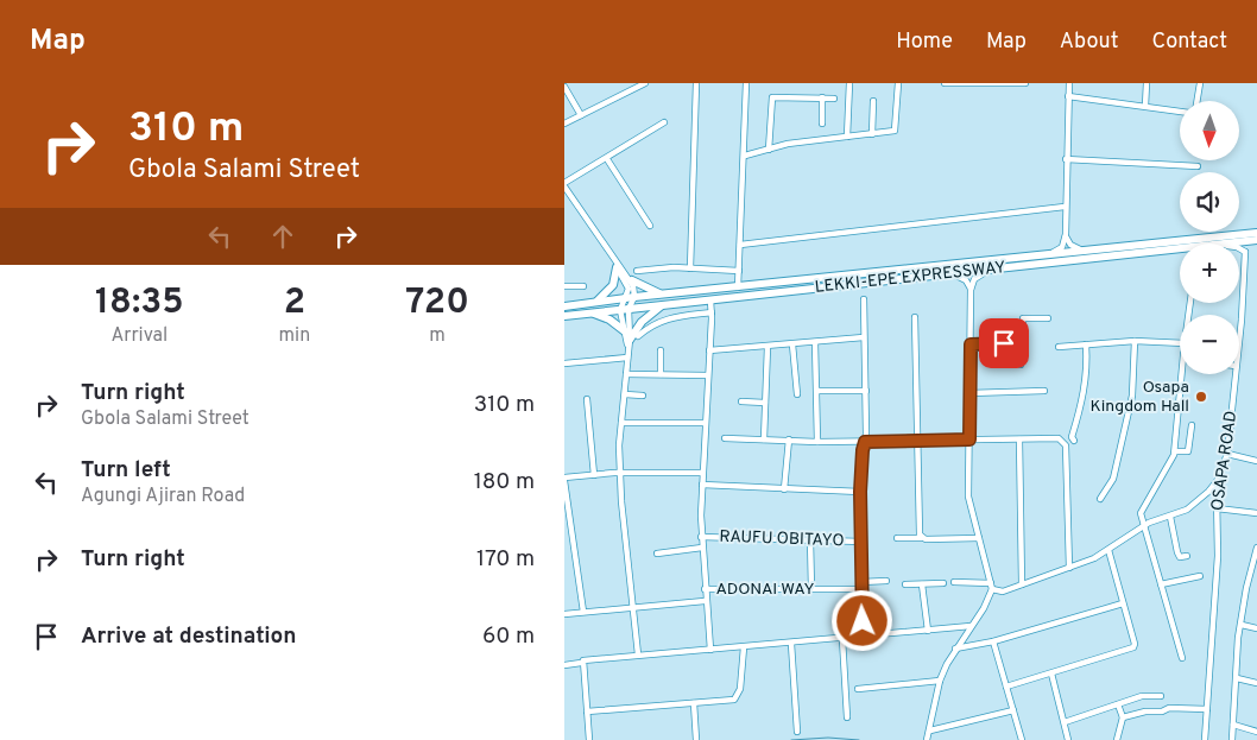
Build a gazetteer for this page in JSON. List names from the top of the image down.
{
  "streets": {
    "highway": ["LEKKI-EPE EXPRESSWAY"],
    "street": ["OSAPA ROAD", "RAUFU OBITAYO", "ADONAI WAY"]
  },
  "places": ["Osapa Kingdom Hall"],
  "north": "bottom",
  "page": {
    "header": "Map",
    "nav": [
      "Home",
      "Map",
      "About",
      "Contact"
    ],
    "turn": ["310 m", "Gbola Salami Street"],
    "map_buttons": ["+", "−"],
    "eta": [
      "18:35",
      "Arrival",
      "2",
      "min",
      "720",
      "m"
    ],
    "list": [
      {
        "name": "Turn right",
        "note": "Gbola Salami Street",
        "value": "310 m"
      },
      {
        "name": "Turn left",
        "note": "Agungi Ajiran Road",
        "value": "180 m"
      },
      {
        "name": "Turn right",
        "value": "170 m"
      },
      {
        "name": "Arrive at destination",
        "value": "60 m"
      }
    ]
  }
}
